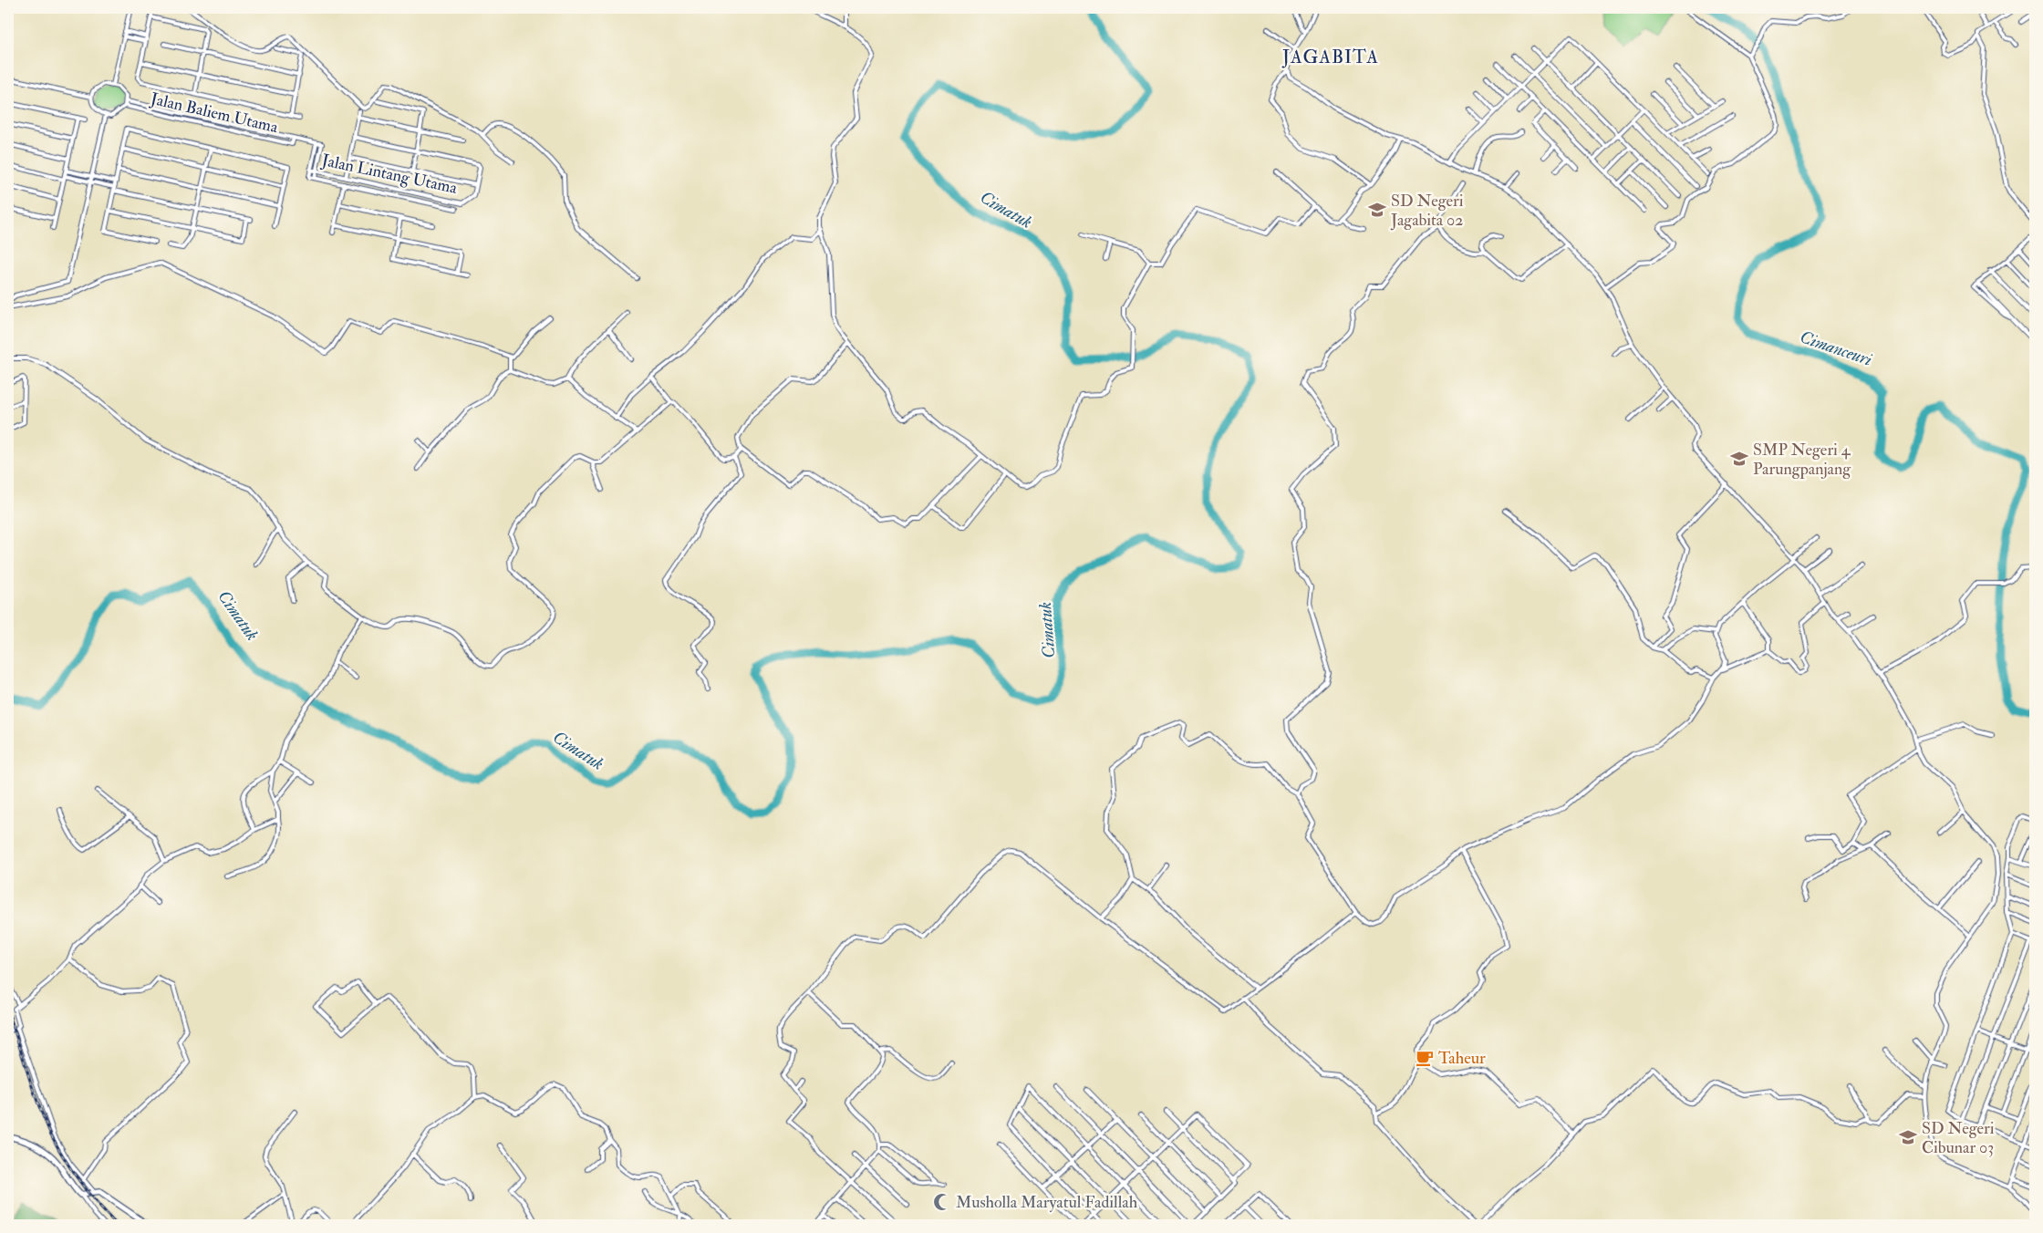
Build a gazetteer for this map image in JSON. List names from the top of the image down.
{
  "streets": {
    "street": ["Jalan Baliem Utama", "Jalan Lintang Utama"]
  },
  "crossings": [
    ["Jalan Baliem Utama", "Jalan Lintang Utama"]
  ],
  "districts": ["JAGABITA"],
  "water": ["Cimatuk", "Cimanceuri"],
  "places": {
    "school or university": ["SD Negeri Jagabita 02", "SMP Negeri 4 Parungpanjang", "SD Negeri Cibunar 03"],
    "cafe": ["Taheur"],
    "mosque": ["Musholla Maryatul Fadillah"]
  }
}
